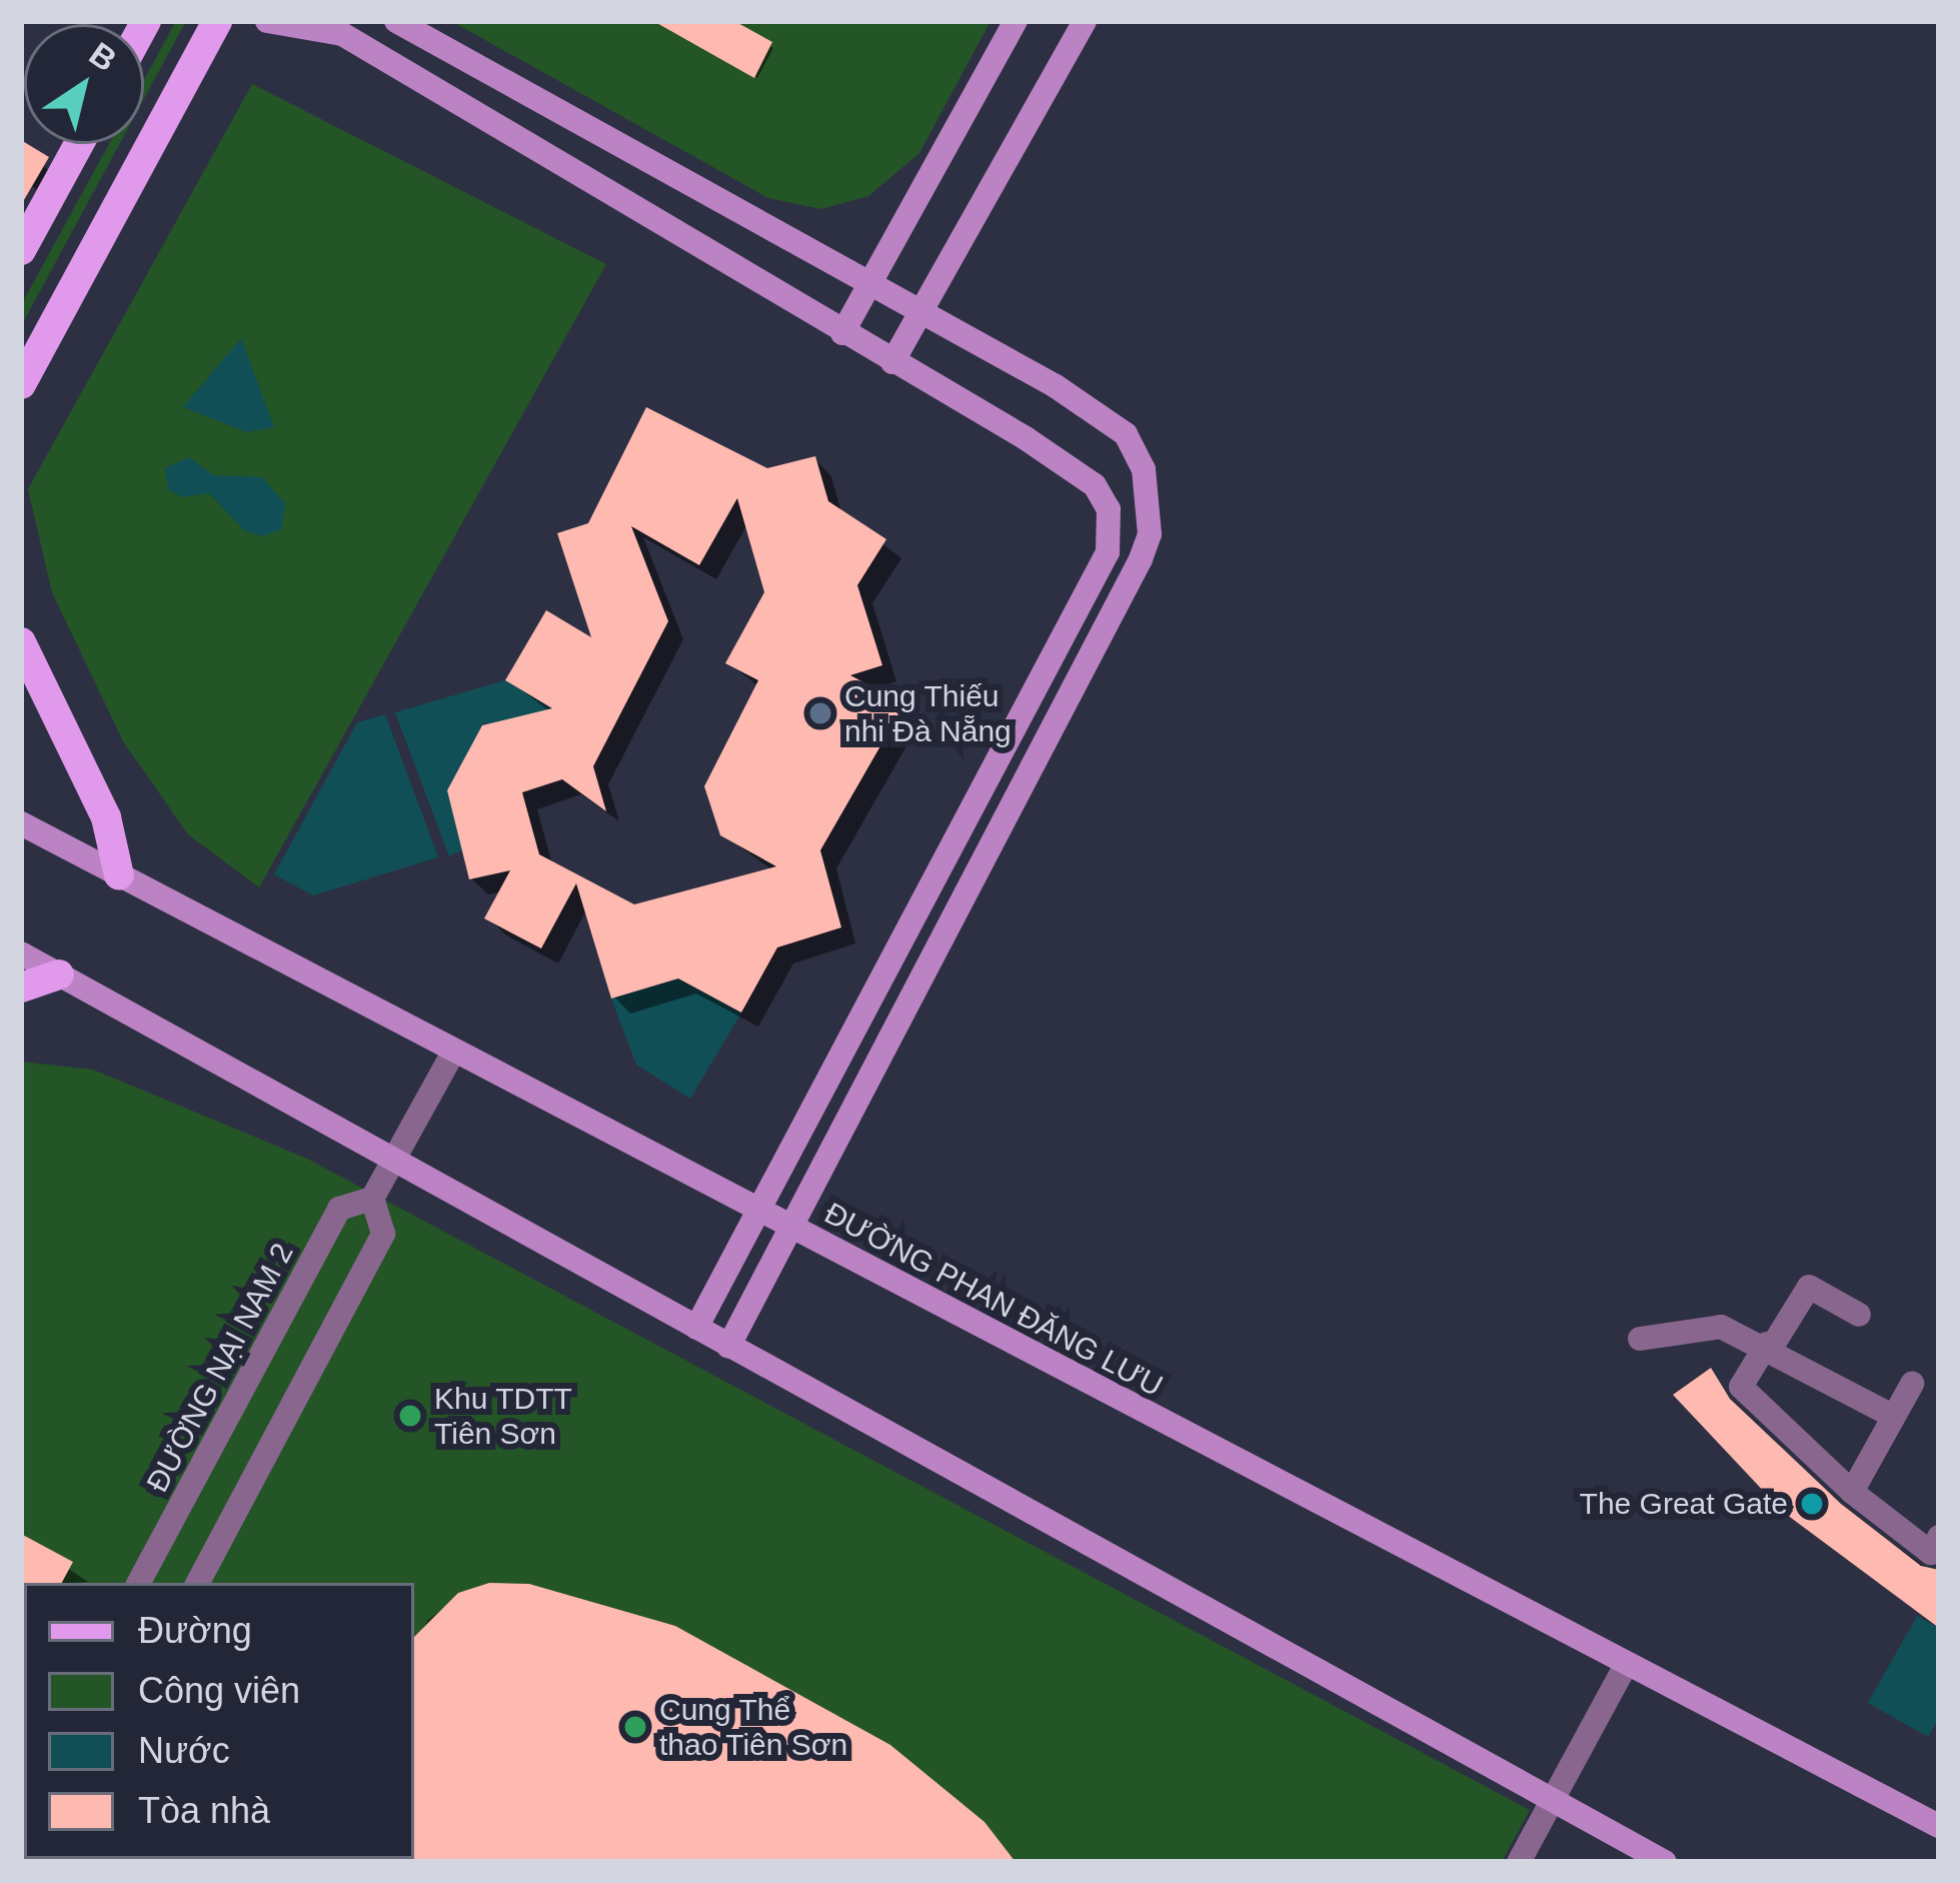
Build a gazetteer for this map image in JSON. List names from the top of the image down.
{
  "streets": {
    "street": ["ĐƯỜNG PHAN ĐĂNG LƯU", "ĐƯỜNG NẠI NAM 2"]
  },
  "crossings": [
    ["ĐƯỜNG PHAN ĐĂNG LƯU", "ĐƯỜNG NẠI NAM 2"]
  ],
  "places": [
    "Cung Thiếu nhi Đà Nẵng",
    "Khu TDTT Tiên Sơn",
    "The Great Gate",
    "Cung Thể thao Tiên Sơn"
  ],
  "legend": [
    "Đường",
    "Công viên",
    "Nước",
    "Tòa nhà"
  ],
  "north": "top right"
}
